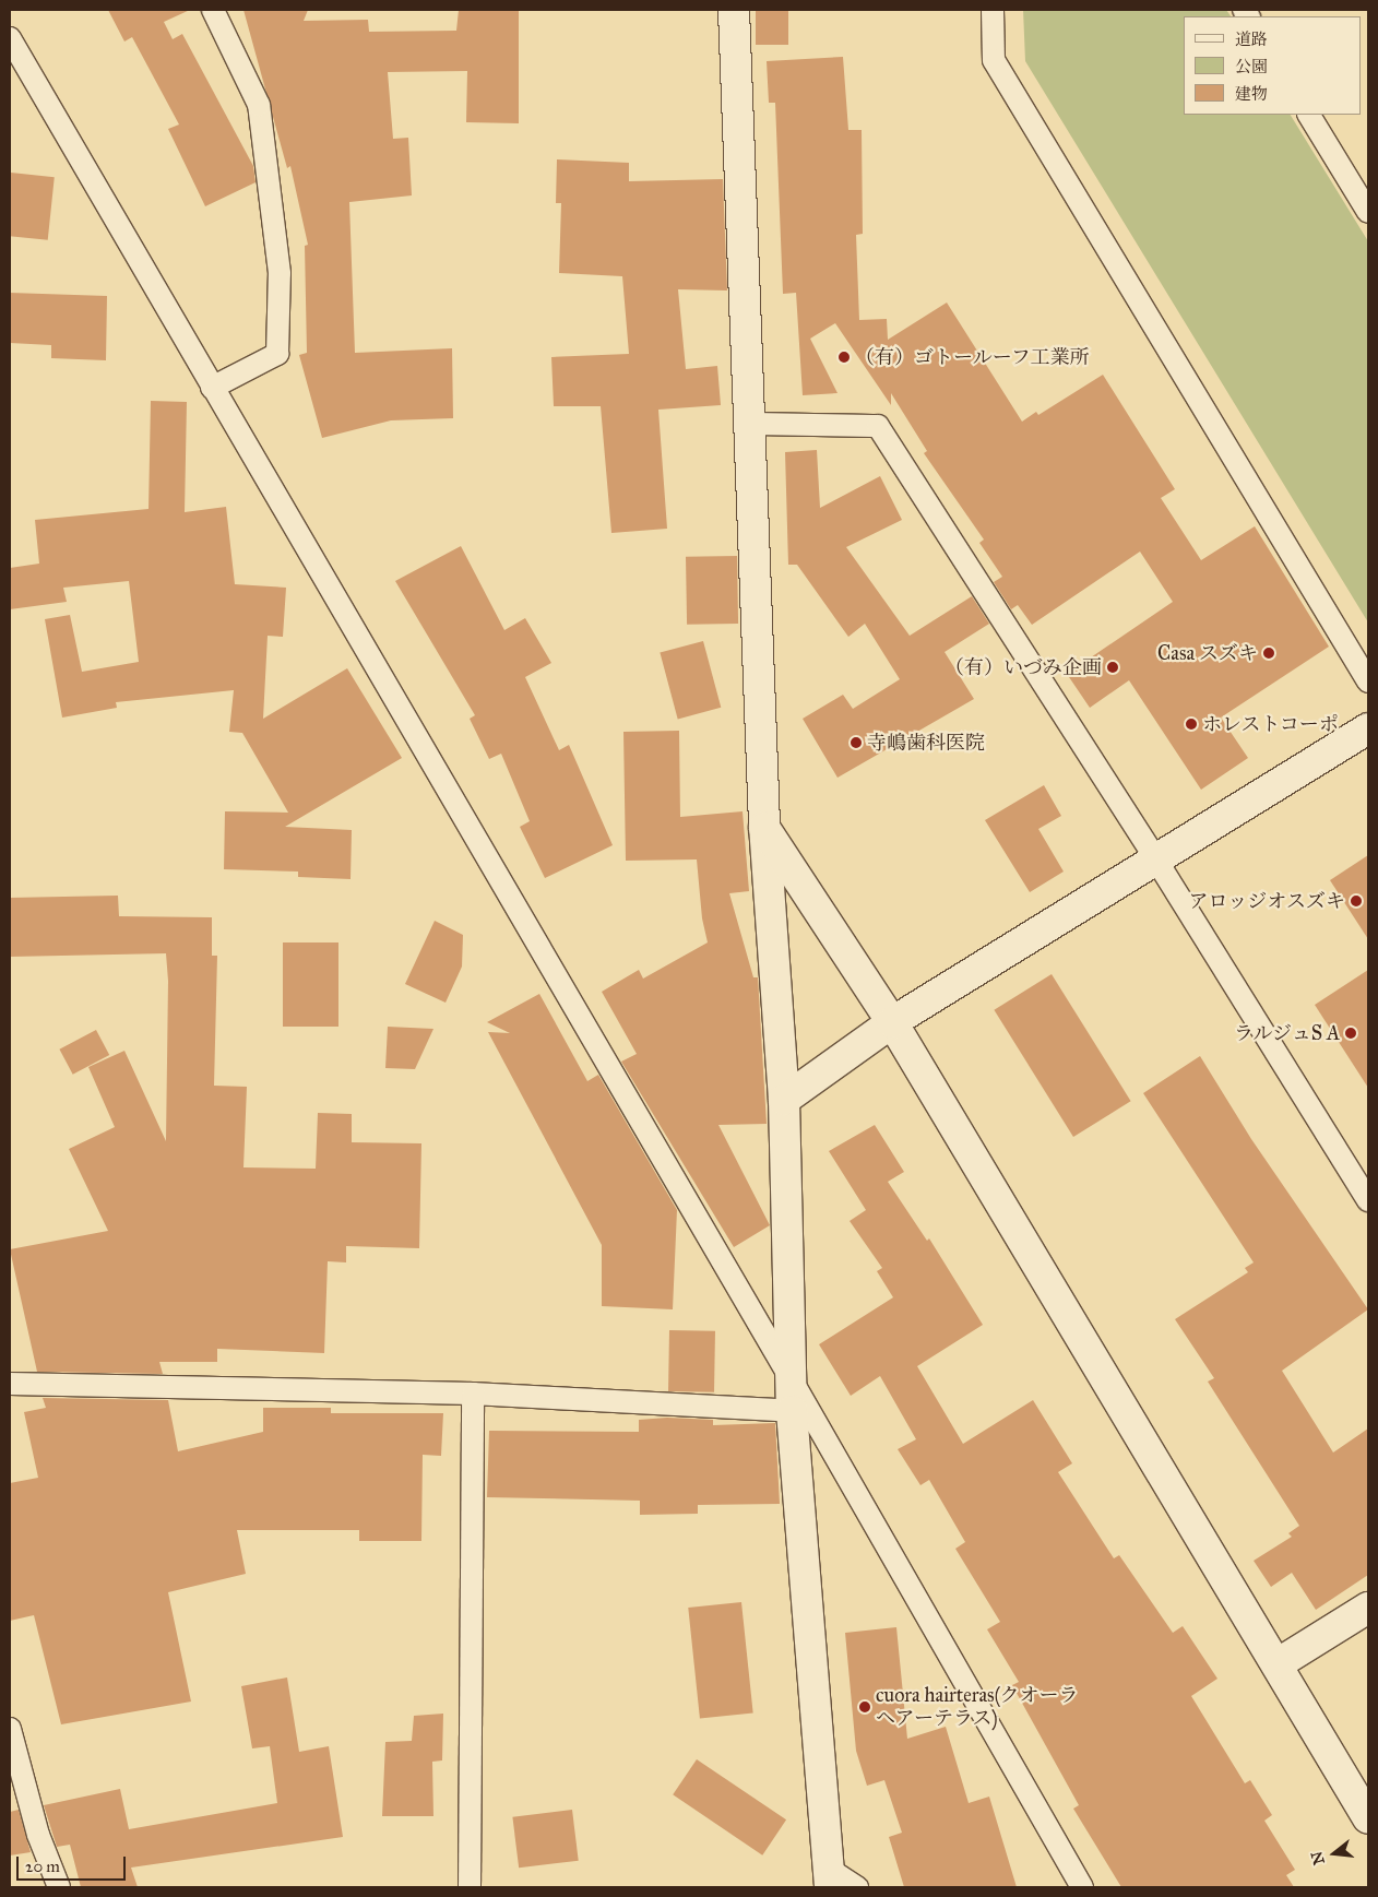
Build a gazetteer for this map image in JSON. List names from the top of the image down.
{
  "places": [
    "（有）ゴトールーフ工業所",
    "Casa スズキ",
    "（有）いづみ企画",
    "ホレストコーポ",
    "寺嶋歯科医院",
    "アロッジオスズキ",
    "ラルジュS A",
    "cuora hairteras(クオーラ ヘアーテラス)"
  ],
  "legend": ["道路", "公園", "建物"],
  "scale_bar": "20 m",
  "north": "left"
}
